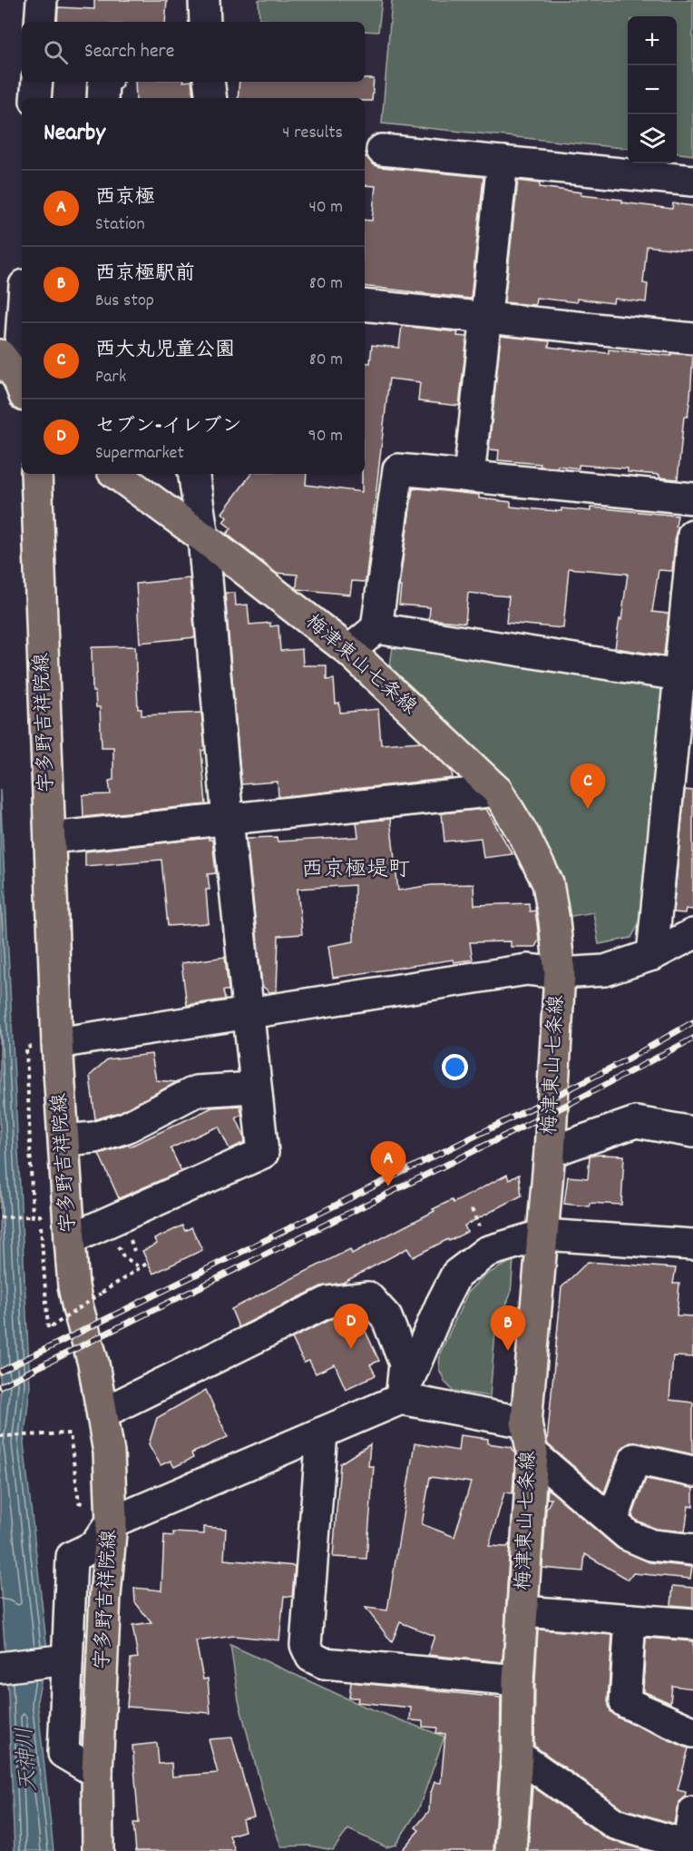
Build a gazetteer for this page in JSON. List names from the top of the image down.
{
  "streets": {
    "main road": ["梅津東山七条線", "宇多野吉祥院線"]
  },
  "districts": ["西京極堤町"],
  "water": ["天神川"],
  "page": {
    "map_buttons": ["+", "−"],
    "search": "Search here",
    "heading": ["Nearby", "4 results"],
    "list": [
      {
        "mark": "A",
        "name": "西京極",
        "note": "Station",
        "value": "40 m"
      },
      {
        "mark": "B",
        "name": "西京極駅前",
        "note": "Bus stop",
        "value": "80 m"
      },
      {
        "mark": "C",
        "name": "西大丸児童公園",
        "note": "Park",
        "value": "80 m"
      },
      {
        "mark": "D",
        "name": "セブン-イレブン",
        "note": "Supermarket",
        "value": "90 m"
      }
    ],
    "pins": [
      "C",
      "A",
      "D",
      "B"
    ]
  }
}
